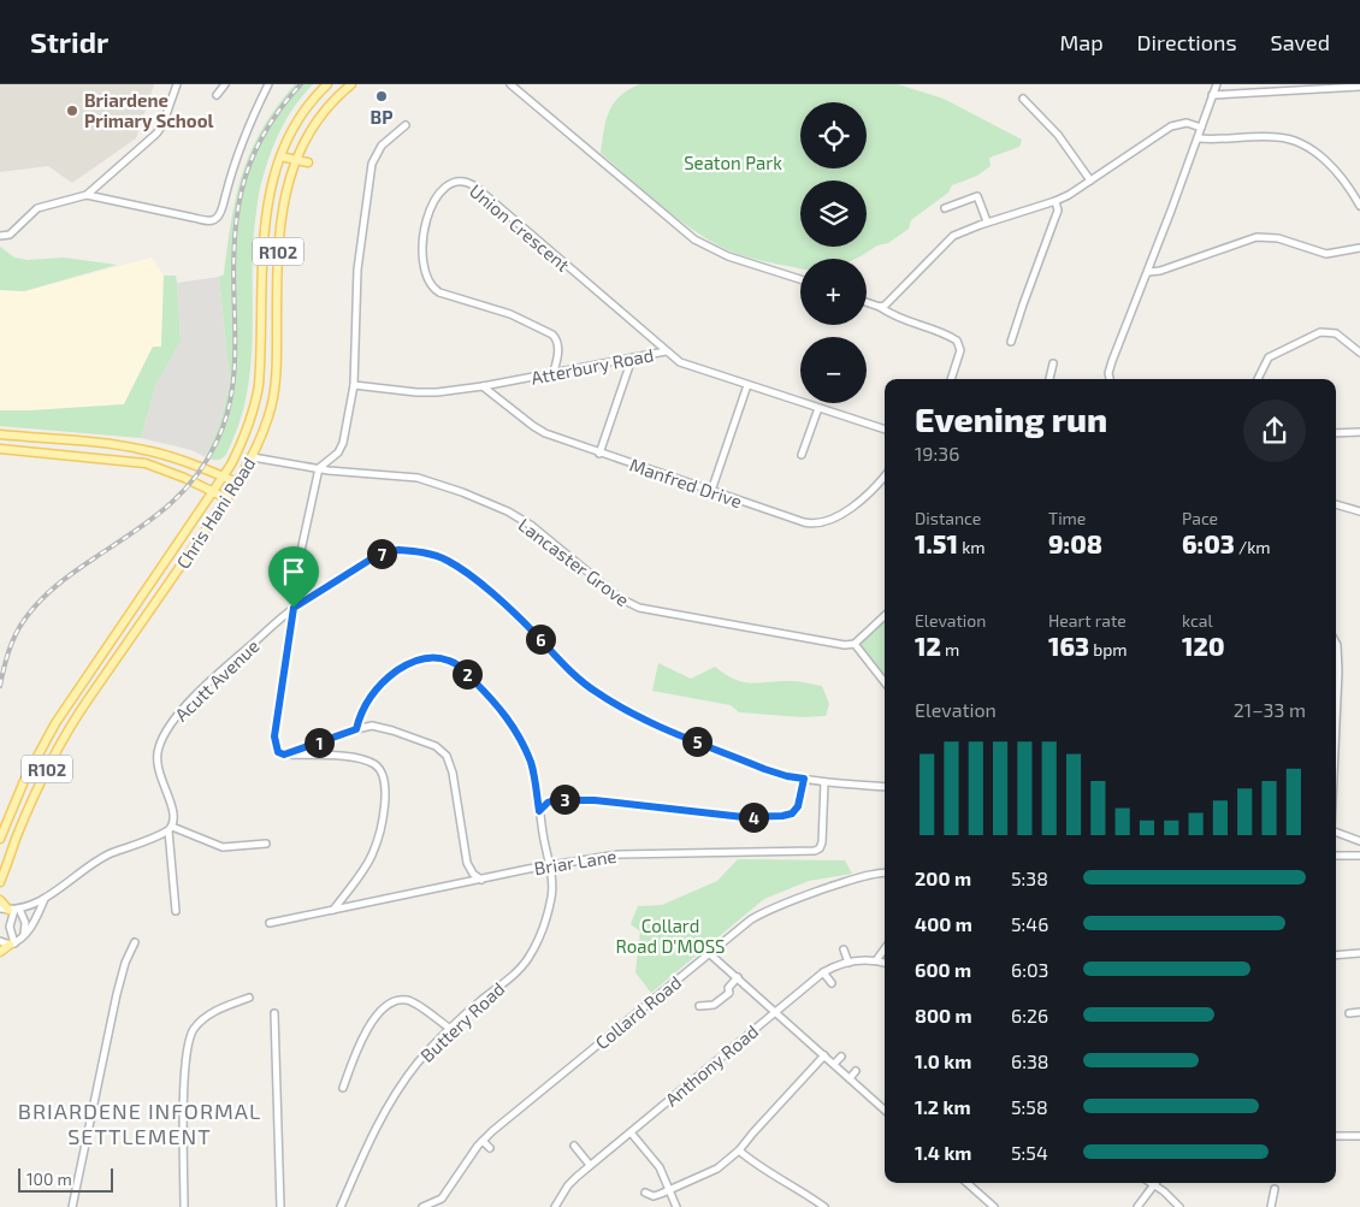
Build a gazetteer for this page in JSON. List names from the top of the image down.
{
  "streets": {
    "main road": ["R102", "Chris Hani Road"],
    "street": [
      "Union Crescent",
      "Atterbury Road",
      "Manfred Drive",
      "Lancaster Grove",
      "Acutt Avenue",
      "Briar Lane",
      "Collard Road",
      "Buttery Road",
      "Anthony Road"
    ]
  },
  "crossings": [
    ["Union Crescent", "Atterbury Road"],
    ["Atterbury Road", "Manfred Drive"],
    ["Chris Hani Road", "Lancaster Grove"],
    ["Acutt Avenue", "Briar Lane"],
    ["Briar Lane", "Buttery Road"]
  ],
  "districts": ["BRIARDENE INFORMAL SETTLEMENT"],
  "parks": ["Seaton Park", "Collard Road D'MOSS"],
  "places": ["BP", "Briardene Primary School"],
  "scale_bar": "100 m",
  "page": {
    "header": "Stridr",
    "nav": ["Map", "Directions", "Saved"],
    "map_buttons": ["+", "−"],
    "heading": ["Evening run", "19:36"],
    "stats": [
      ["Distance", "1.51 km"],
      ["Time", "9:08"],
      ["Pace", "6:03 /km"],
      ["Elevation", "12 m"],
      ["Heart rate", "163 bpm"],
      ["kcal", "120"]
    ],
    "pins": [
      "7",
      "6",
      "2",
      "5",
      "1",
      "3",
      "4"
    ],
    "chart": ["Elevation", "21–33 m"],
    "list": [
      {
        "name": "200 m",
        "note": "5:38"
      },
      {
        "name": "400 m",
        "note": "5:46"
      },
      {
        "name": "600 m",
        "note": "6:03"
      },
      {
        "name": "800 m",
        "note": "6:26"
      },
      {
        "name": "1.0 km",
        "note": "6:38"
      },
      {
        "name": "1.2 km",
        "note": "5:58"
      },
      {
        "name": "1.4 km",
        "note": "5:54"
      }
    ],
    "scale": "100 m"
  }
}
